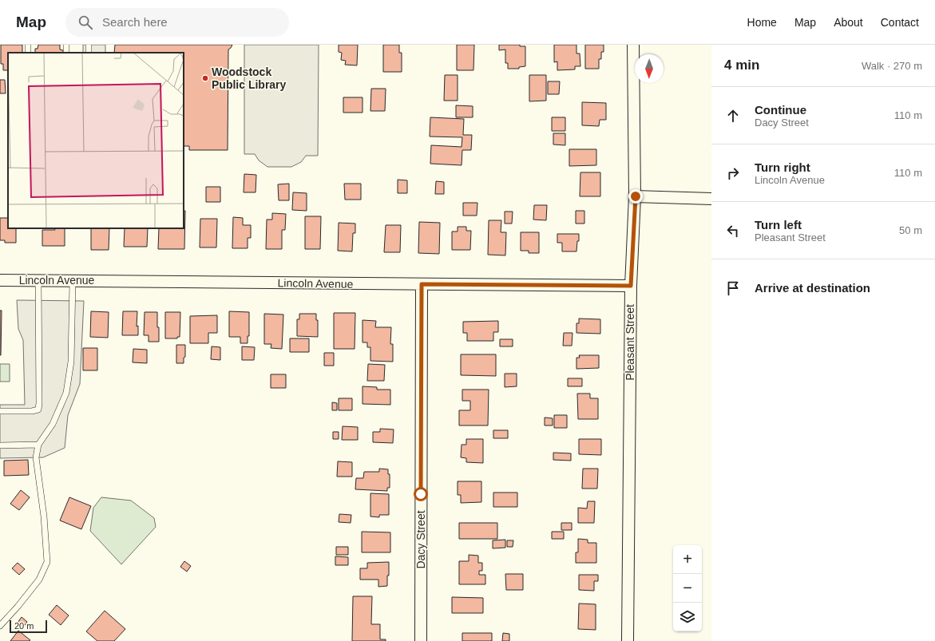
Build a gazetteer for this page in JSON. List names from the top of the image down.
{
  "streets": {
    "street": ["Lincoln Avenue", "Pleasant Street", "Dacy Street"]
  },
  "crossings": [
    ["Lincoln Avenue", "Pleasant Street"],
    ["Lincoln Avenue", "Dacy Street"]
  ],
  "places": ["Woodstock Public Library"],
  "scale_bar": "20 m",
  "north": "bottom",
  "page": {
    "header": "Map",
    "search": "Search here",
    "nav": [
      "Home",
      "Map",
      "About",
      "Contact"
    ],
    "heading": ["4 min", "Walk · 270 m"],
    "list": [
      ["Continue", "Dacy Street", "110 m"],
      ["Turn right", "Lincoln Avenue", "110 m"],
      ["Turn left", "Pleasant Street", "50 m"],
      "Arrive at destination"
    ],
    "map_buttons": ["+", "−"],
    "scale": "20 m"
  }
}
